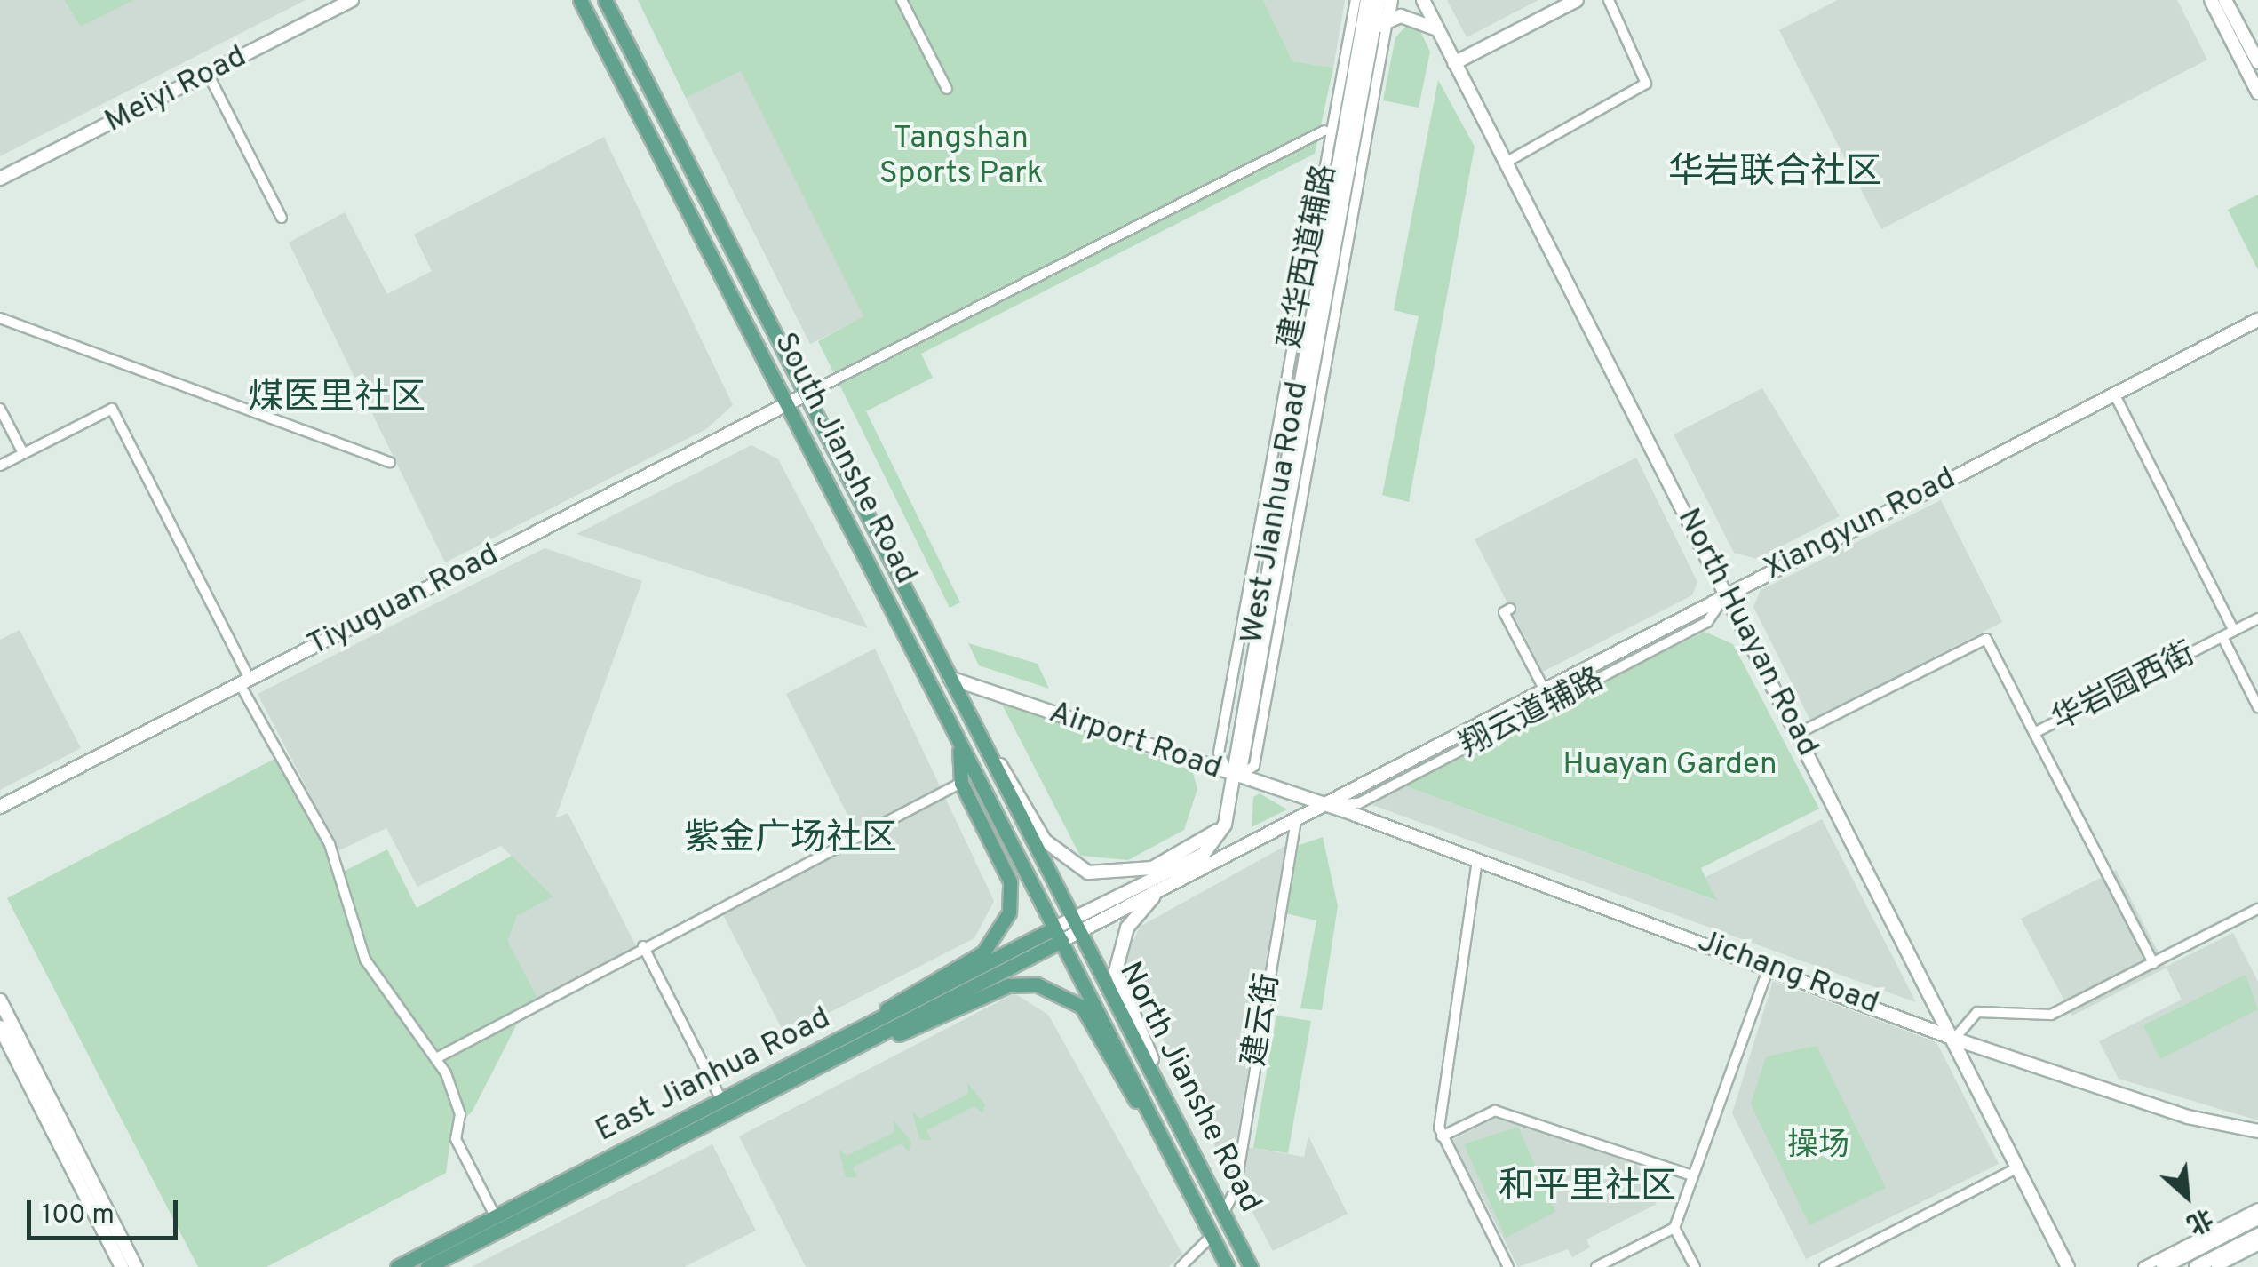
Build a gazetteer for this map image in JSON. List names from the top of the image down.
{
  "streets": {
    "main road": ["South Jianshe Road", "East Jianhua Road", "North Jianshe Road"],
    "street": [
      "Meiyi Road",
      "建华西道辅路",
      "West Jianhua Road",
      "Xiangyun Road",
      "Tiyuguan Road",
      "North Huayan Road",
      "华岩园西街",
      "翔云道辅路",
      "Airport Road",
      "Jichang Road",
      "建云街"
    ]
  },
  "crossings": [
    ["建华西道辅路", "West Jianhua Road"],
    ["建华西道辅路", "Airport Road"],
    ["South Jianshe Road", "Tiyuguan Road"],
    ["South Jianshe Road", "Airport Road"],
    ["South Jianshe Road", "East Jianhua Road"],
    ["South Jianshe Road", "North Jianshe Road"],
    ["West Jianhua Road", "Airport Road"],
    ["Xiangyun Road", "North Huayan Road"],
    ["Xiangyun Road", "翔云道辅路"],
    ["Xiangyun Road", "Airport Road"],
    ["Xiangyun Road", "Jichang Road"],
    ["Xiangyun Road", "建云街"],
    ["North Huayan Road", "华岩园西街"],
    ["North Huayan Road", "翔云道辅路"],
    ["North Huayan Road", "Jichang Road"],
    ["翔云道辅路", "Airport Road"],
    ["翔云道辅路", "Jichang Road"],
    ["Airport Road", "Jichang Road"],
    ["建云街", "North Jianshe Road"],
    ["East Jianhua Road", "North Jianshe Road"]
  ],
  "districts": [
    "华岩联合社区",
    "煤医里社区",
    "紫金广场社区",
    "和平里社区"
  ],
  "parks": ["Tangshan Sports Park", "Huayan Garden", "操场"],
  "scale_bar": "100 m",
  "north": "bottom right"
}
